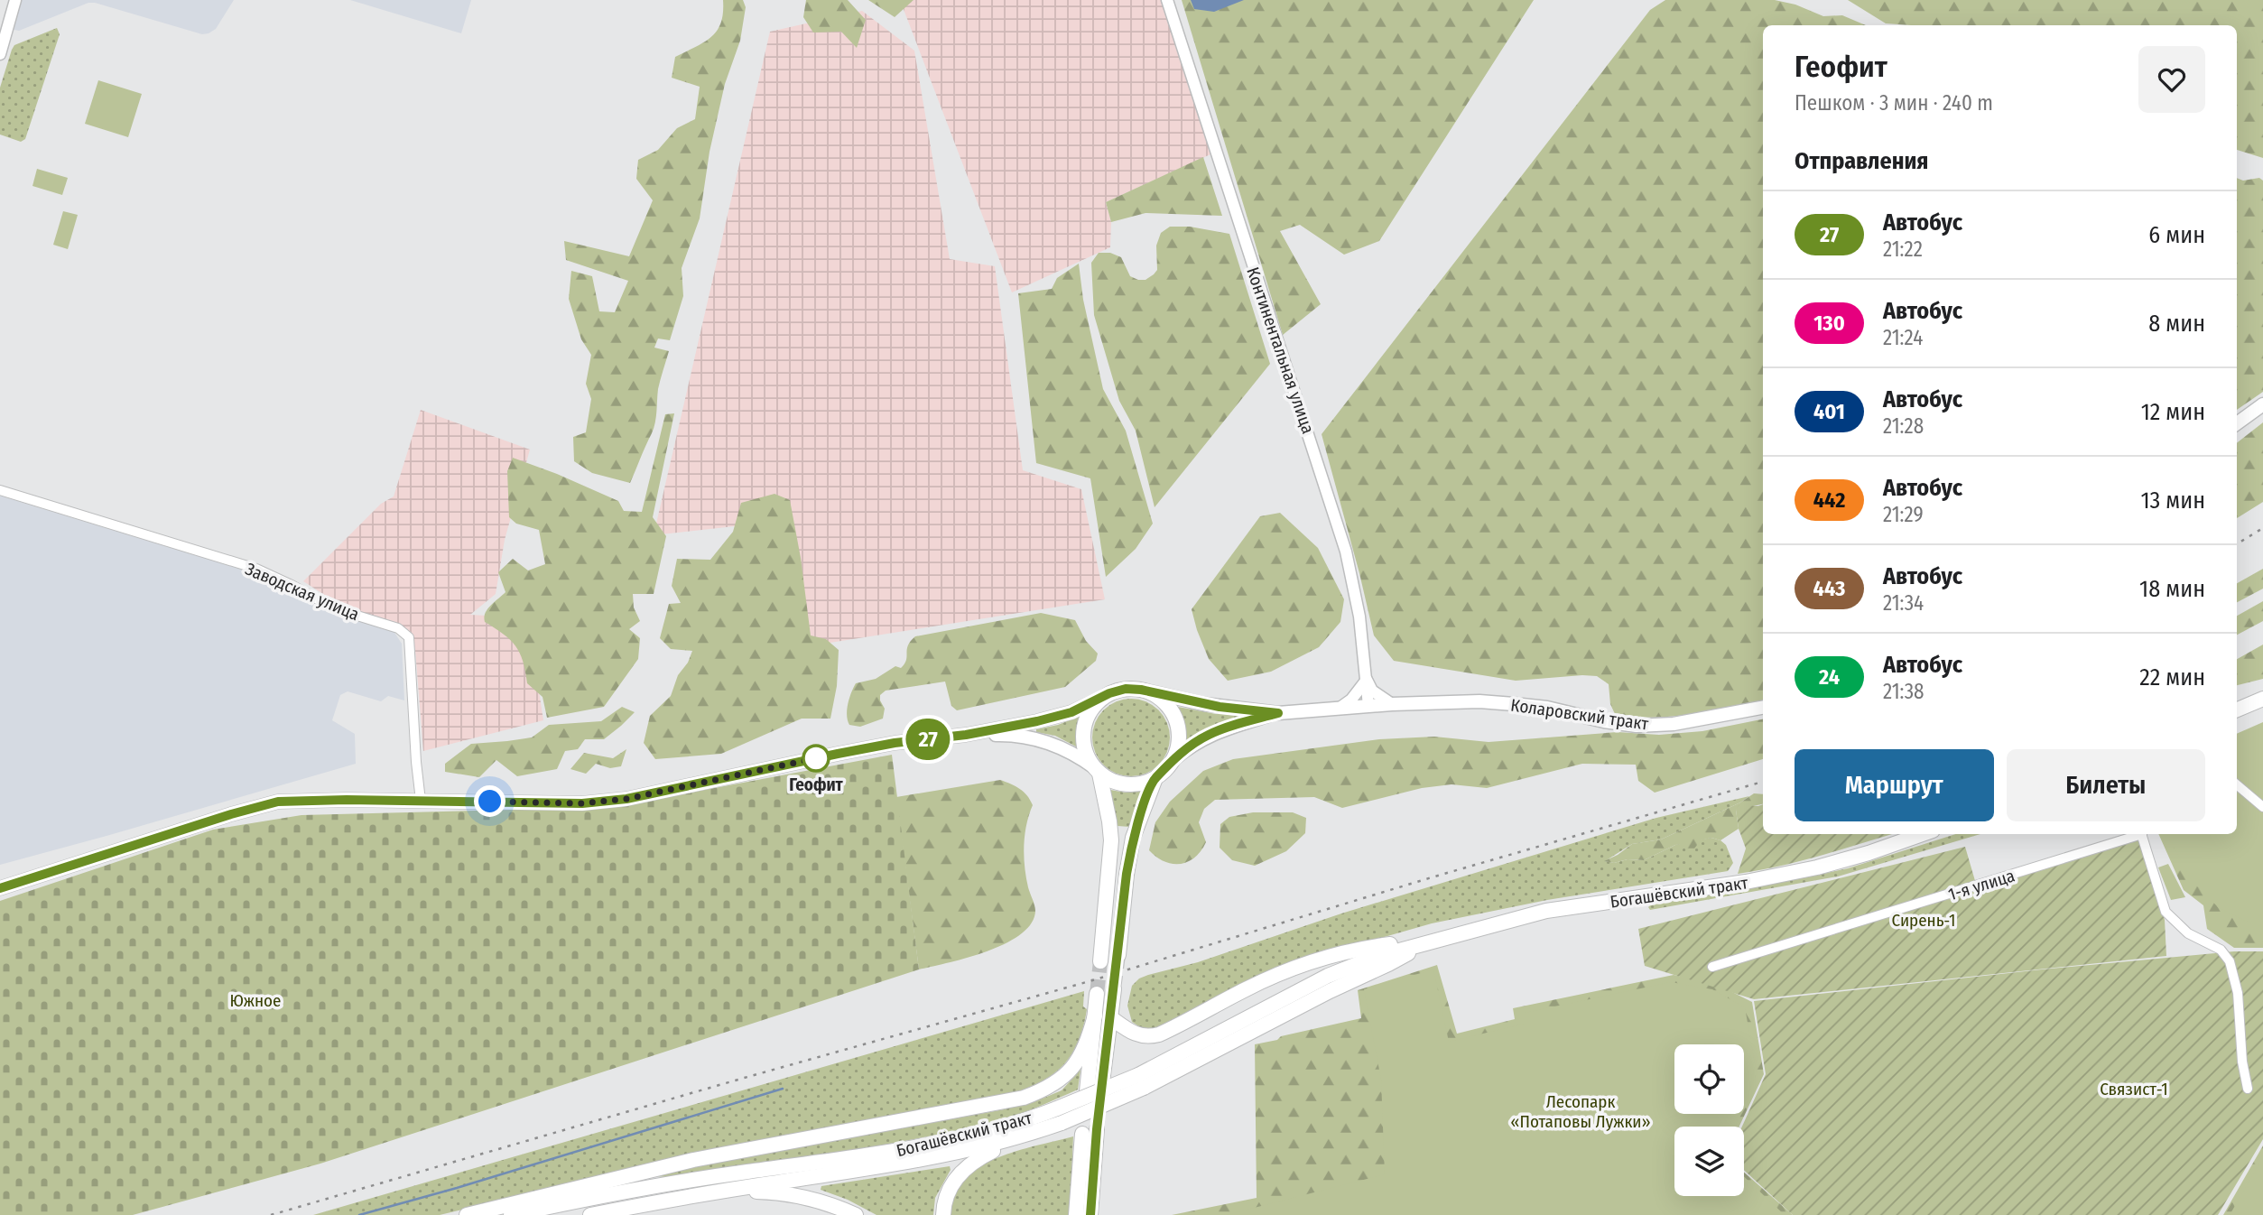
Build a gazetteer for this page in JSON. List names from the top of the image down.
{
  "streets": {
    "main road": ["Коларовский тракт", "Богашёвский тракт"],
    "street": ["Континентальная улица", "Заводская улица", "1-я улица"]
  },
  "crossings": [
    ["Континентальная улица", "Коларовский тракт"]
  ],
  "parks": [
    "Сирень-1",
    "Южное",
    "Связист-1",
    "Лесопарк «Потаповы Лужки»"
  ],
  "places": ["Геофит"],
  "lines": ["bus line 27"],
  "page": {
    "on_map": "27",
    "heading": [
      ["Геофит", "Пешком · 3 мин · 240 m"],
      "Отправления"
    ],
    "list": [
      {
        "mark": "27",
        "name": "Автобус",
        "note": "21:22",
        "value": "6 мин"
      },
      {
        "mark": "130",
        "name": "Автобус",
        "note": "21:24",
        "value": "8 мин"
      },
      {
        "mark": "401",
        "name": "Автобус",
        "note": "21:28",
        "value": "12 мин"
      },
      {
        "mark": "442",
        "name": "Автобус",
        "note": "21:29",
        "value": "13 мин"
      },
      {
        "mark": "443",
        "name": "Автобус",
        "note": "21:34",
        "value": "18 мин"
      },
      {
        "mark": "24",
        "name": "Автобус",
        "note": "21:38",
        "value": "22 мин"
      }
    ],
    "buttons": ["Маршрут", "Билеты"]
  }
}
